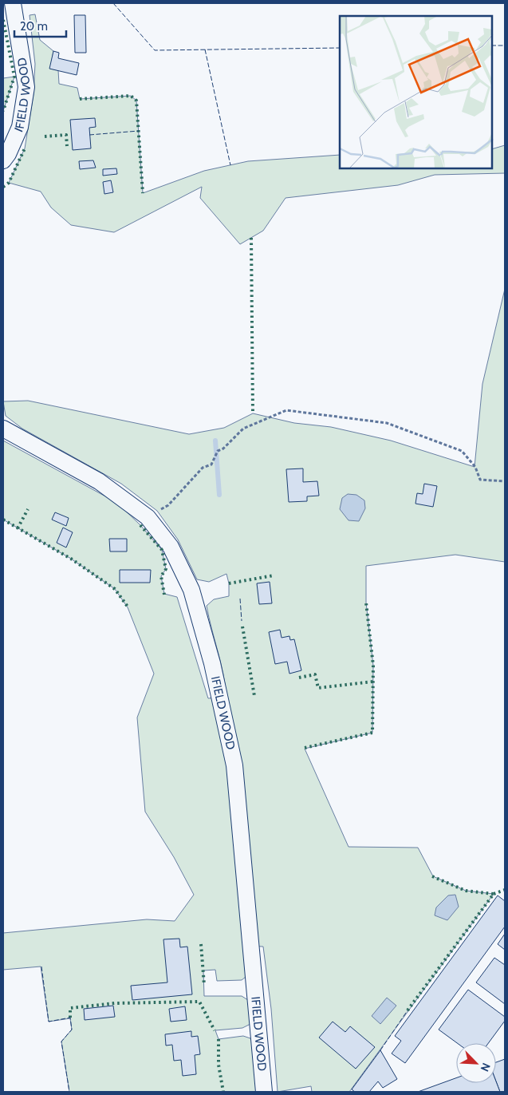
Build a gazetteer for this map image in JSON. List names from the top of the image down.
{
  "streets": {
    "street": ["IFIELD WOOD"]
  },
  "scale_bar": "20 m",
  "north": "bottom right"
}
